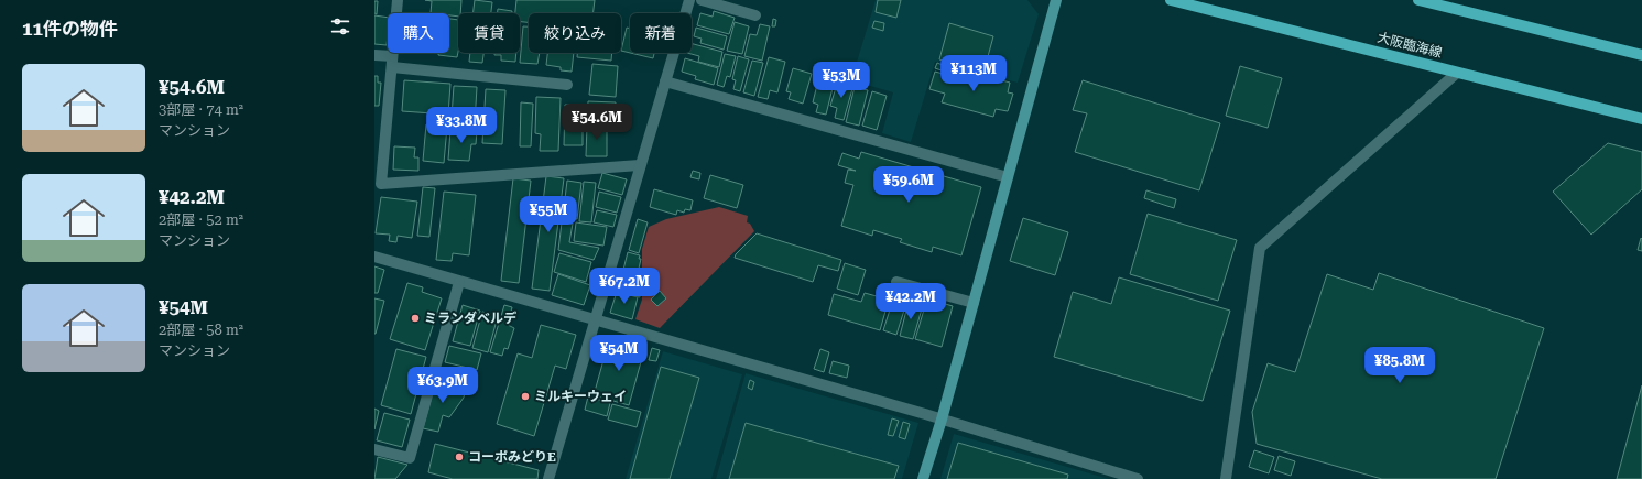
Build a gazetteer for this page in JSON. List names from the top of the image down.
{
  "streets": {
    "main road": ["大阪臨海線"]
  },
  "places": ["ミランダベルデ", "ミルキーウェイ", "コーポみどりE"],
  "page": {
    "heading": "11件の物件",
    "chip": [
      "購入",
      "賃貸",
      "絞り込み",
      "新着"
    ],
    "list": [
      {
        "name": "¥54.6M",
        "note": "3部屋 · 74 m² · マンション"
      },
      {
        "name": "¥42.2M",
        "note": "2部屋 · 52 m² · マンション"
      },
      {
        "name": "¥54M",
        "note": "2部屋 · 58 m² · マンション"
      }
    ],
    "price": [
      "¥113M",
      "¥53M",
      "¥54.6M",
      "¥33.8M",
      "¥59.6M",
      "¥55M",
      "¥67.2M",
      "¥42.2M",
      "¥54M",
      "¥85.8M",
      "¥63.9M"
    ]
  }
}
